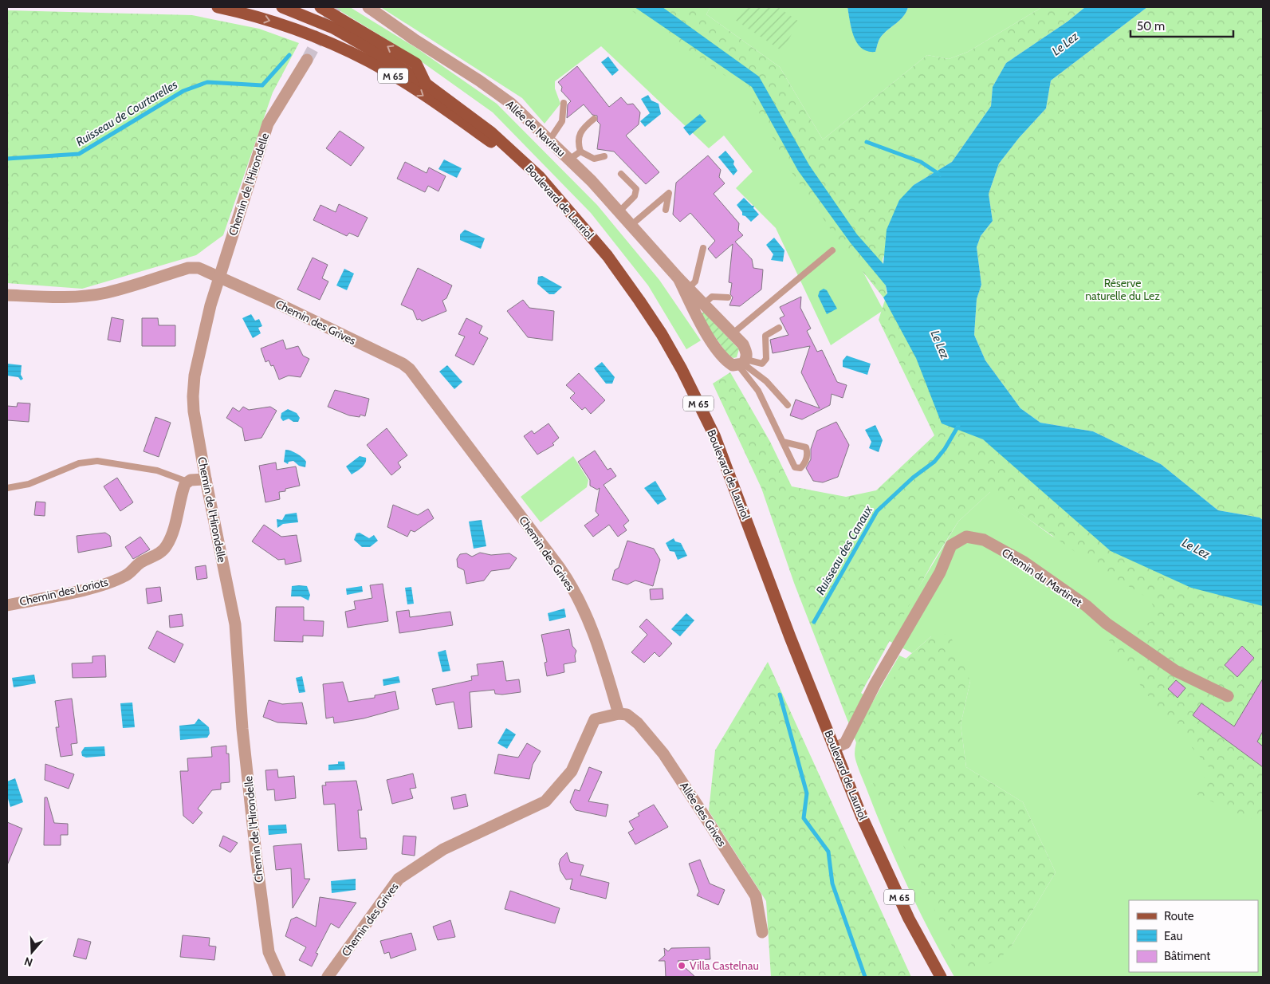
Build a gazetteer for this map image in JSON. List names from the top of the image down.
{
  "streets": {
    "main road": ["M 65", "Boulevard de Lauriol"],
    "street": [
      "Allée de Navitau",
      "Chemin de l'Hirondelle",
      "Chemin des Grives",
      "Chemin du Martinet",
      "Chemin des Loriots",
      "Allée des Grives"
    ]
  },
  "crossings": [
    ["M 65", "Boulevard de Lauriol"],
    ["Chemin de l'Hirondelle", "Chemin des Grives"],
    ["Boulevard de Lauriol", "Chemin du Martinet"],
    ["Chemin des Grives", "Allée des Grives"]
  ],
  "water": ["Le Lez", "Ruisseau de Courtarelles", "Ruisseau des Canaux"],
  "parks": ["Réserve naturelle du Lez"],
  "places": ["Villa Castelnau"],
  "legend": ["Route", "Eau", "Bâtiment"],
  "scale_bar": "50 m",
  "north": "bottom"
}
